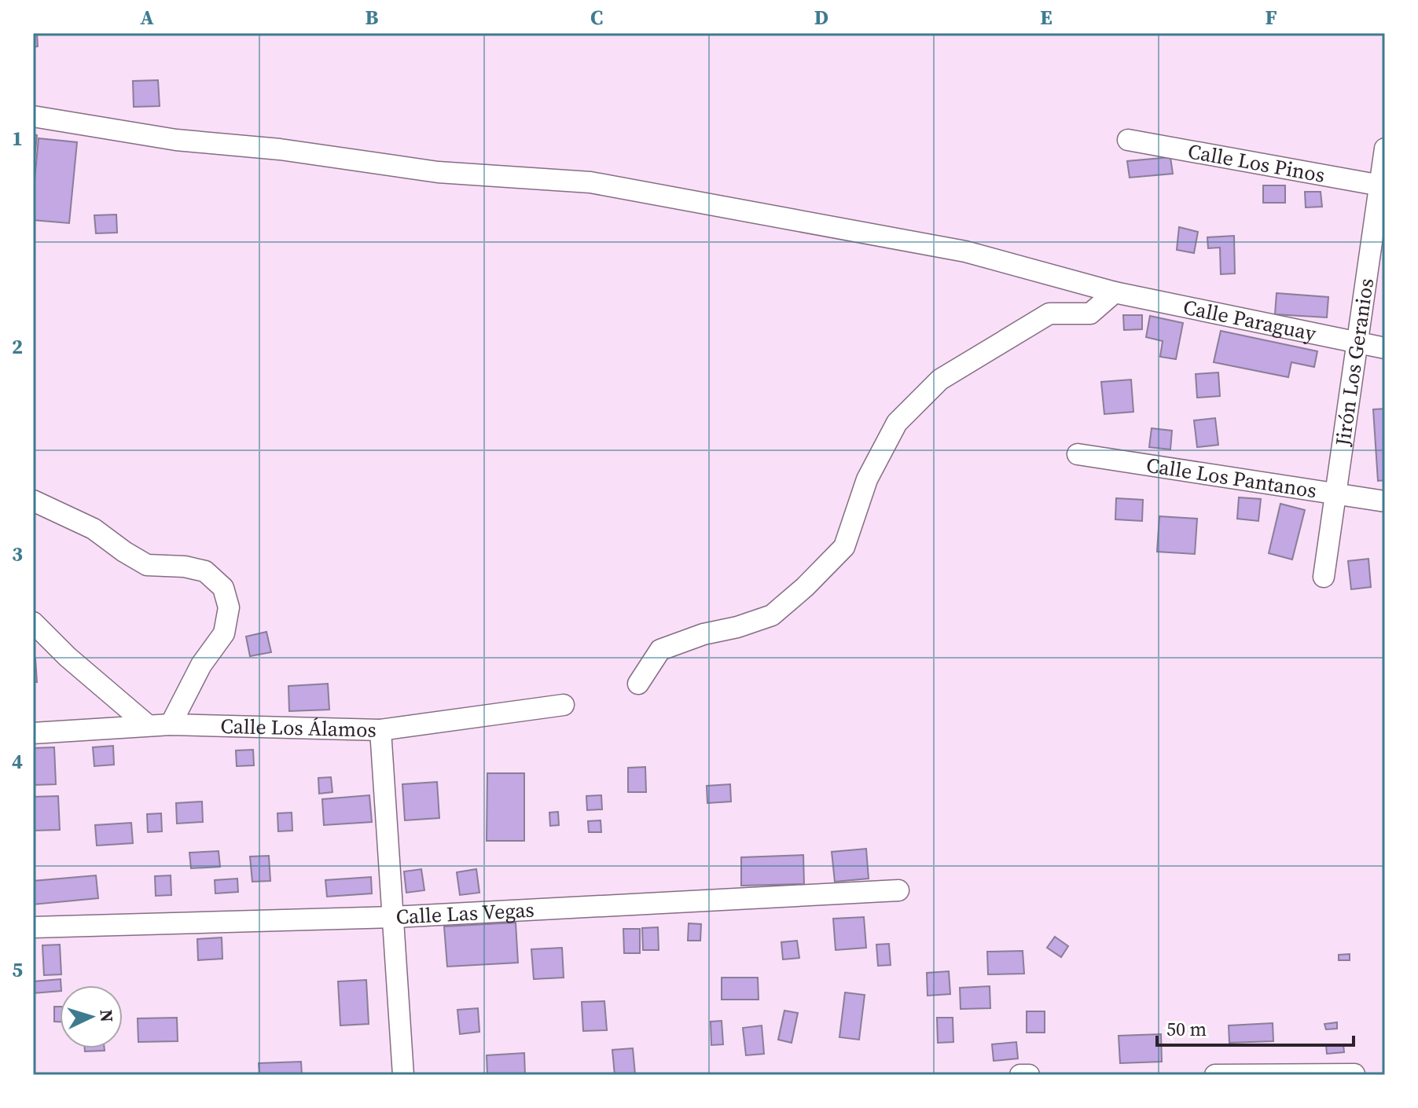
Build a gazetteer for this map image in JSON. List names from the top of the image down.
{
  "streets": {
    "street": [
      "Calle Los Pinos",
      "Calle Paraguay",
      "Jirón Los Geranios",
      "Calle Los Pantanos",
      "Calle Los Álamos",
      "Calle Las Vegas"
    ]
  },
  "crossings": [
    ["Calle Los Pinos", "Jirón Los Geranios"],
    ["Calle Paraguay", "Jirón Los Geranios"],
    ["Jirón Los Geranios", "Calle Los Pantanos"]
  ],
  "scale_bar": "50 m",
  "north": "right",
  "grid": {
    "columns": [
      "A",
      "B",
      "C",
      "D",
      "E",
      "F"
    ],
    "rows": [
      "1",
      "2",
      "3",
      "4",
      "5"
    ]
  }
}
